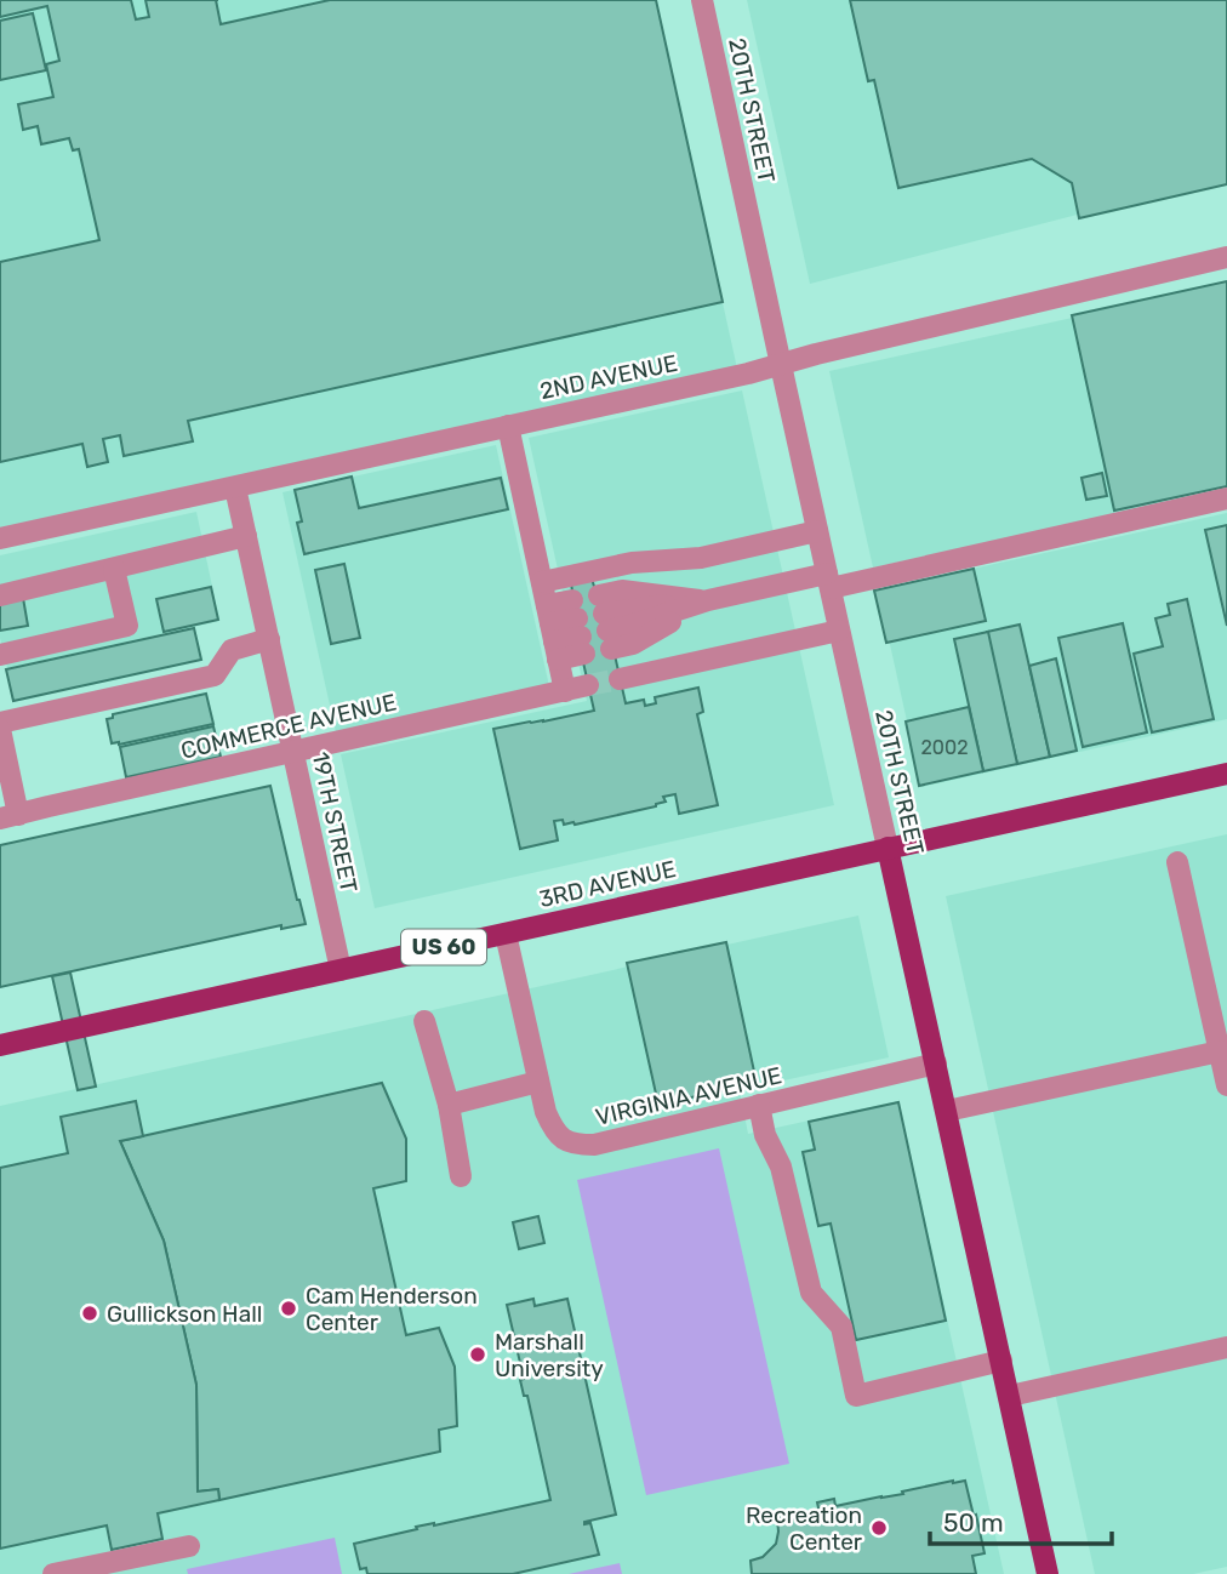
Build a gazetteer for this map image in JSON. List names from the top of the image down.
{
  "streets": {
    "main road": ["20TH STREET", "3RD AVENUE", "US 60"],
    "street": [
      "2ND AVENUE",
      "COMMERCE AVENUE",
      "19TH STREET",
      "VIRGINIA AVENUE"
    ]
  },
  "crossings": [
    ["20TH STREET", "2ND AVENUE"],
    ["20TH STREET", "3RD AVENUE"],
    ["20TH STREET", "VIRGINIA AVENUE"],
    ["2ND AVENUE", "19TH STREET"],
    ["COMMERCE AVENUE", "19TH STREET"],
    ["19TH STREET", "3RD AVENUE"],
    ["3RD AVENUE", "VIRGINIA AVENUE"]
  ],
  "places": [
    "Cam Henderson Center",
    "Gullickson Hall",
    "Marshall University",
    "Recreation Center"
  ],
  "house_numbers": ["2002"],
  "scale_bar": "50 m"
}
